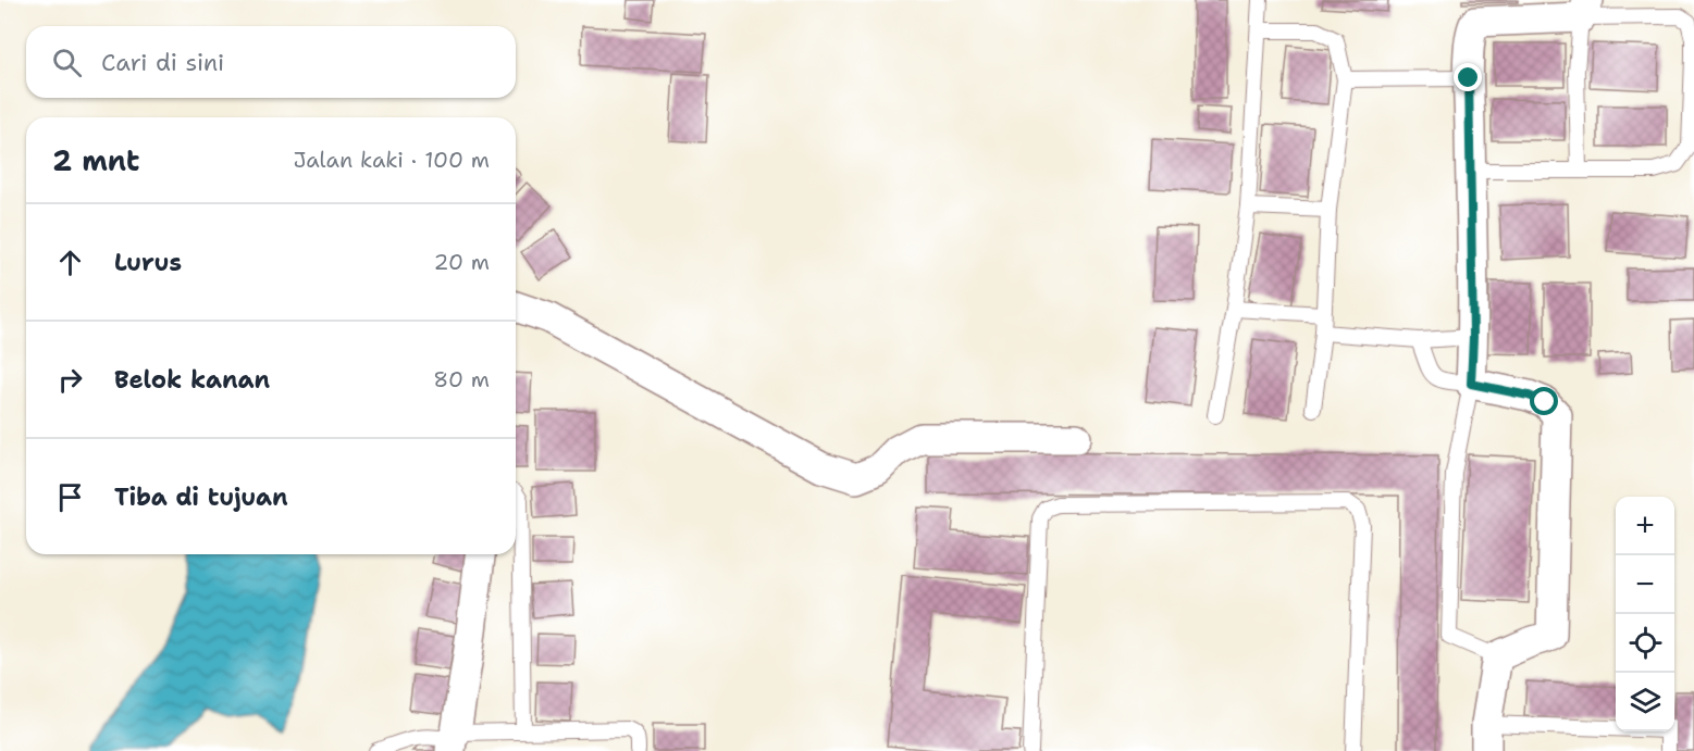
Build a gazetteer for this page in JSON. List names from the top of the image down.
{
  "page": {
    "search": "Cari di sini",
    "heading": ["2 mnt", "Jalan kaki · 100 m"],
    "list": [
      ["Lurus", "20 m"],
      ["Belok kanan", "80 m"],
      "Tiba di tujuan"
    ],
    "map_buttons": ["+", "−"]
  }
}
